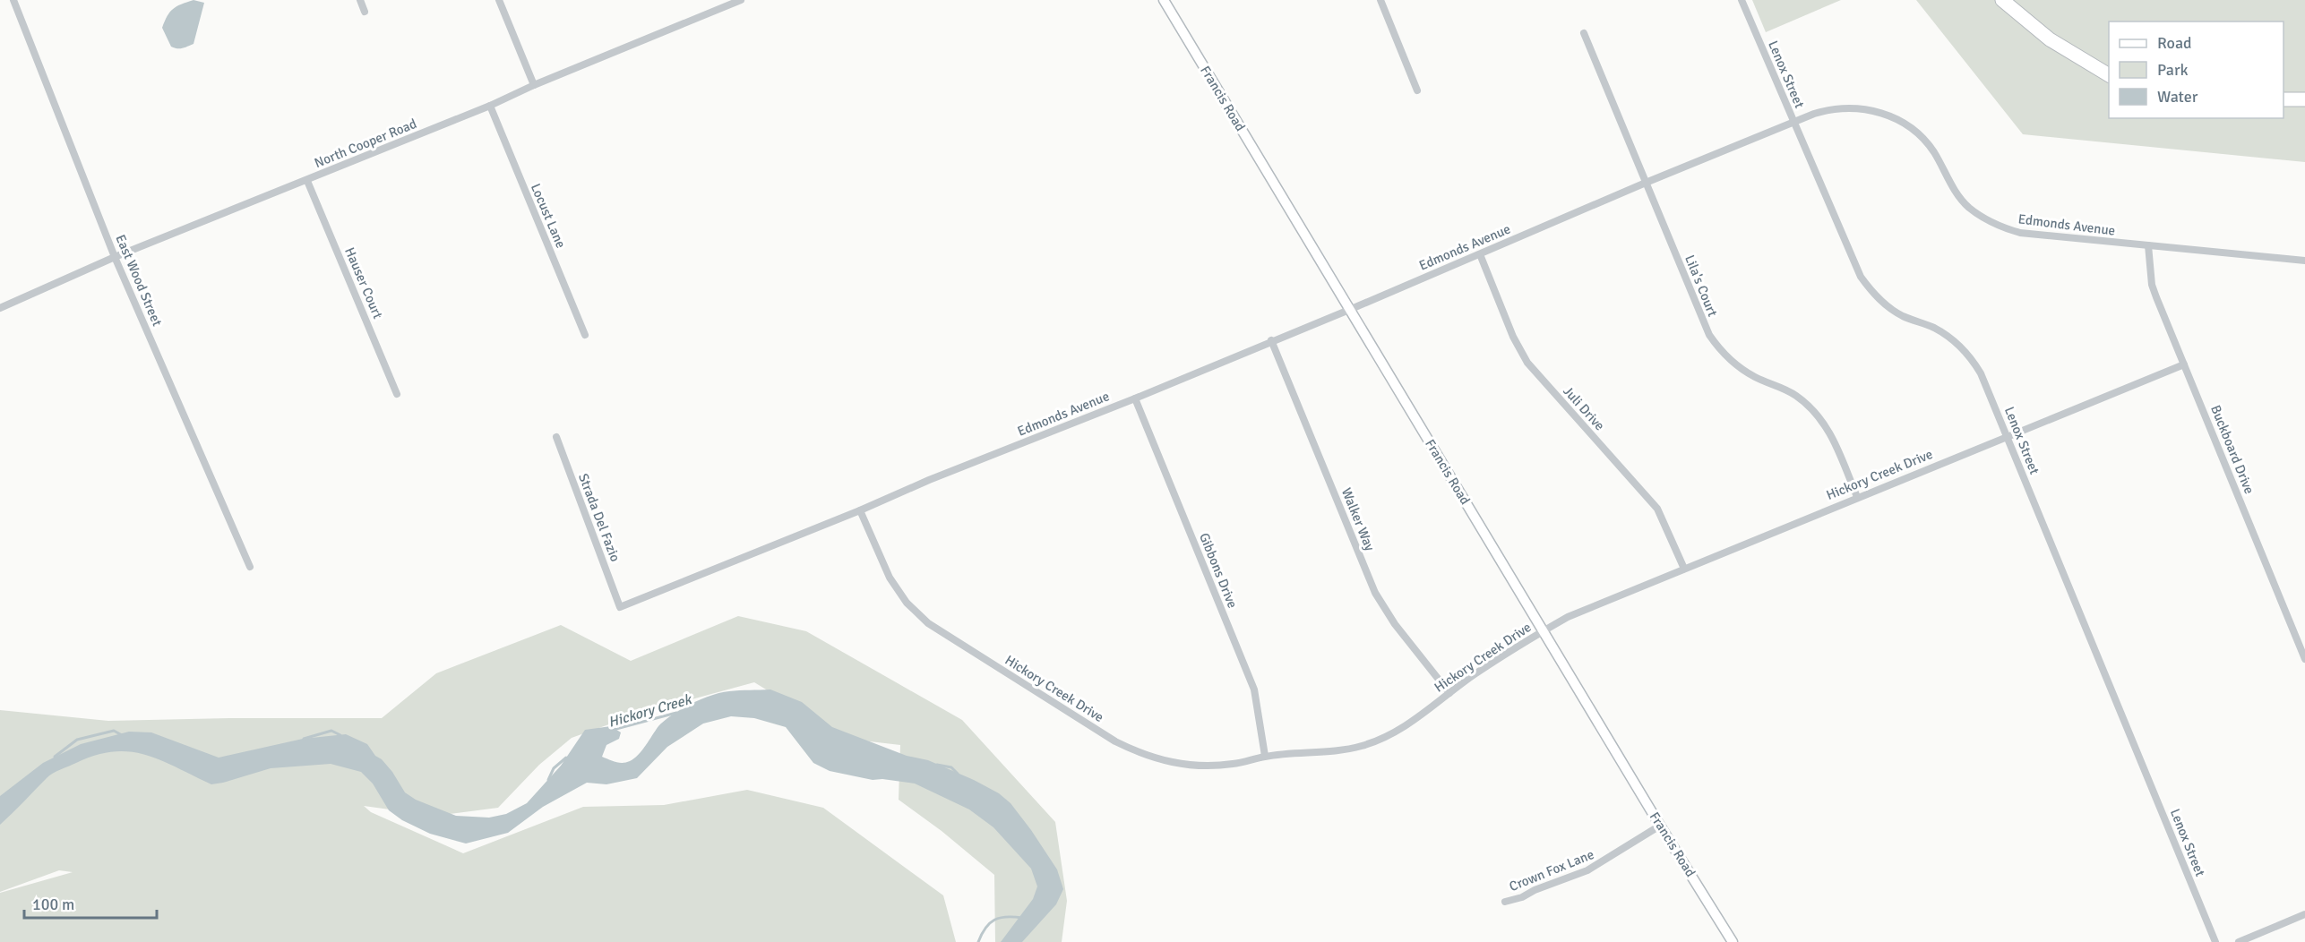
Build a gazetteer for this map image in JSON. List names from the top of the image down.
{
  "streets": {
    "street": [
      "Lenox Street",
      "Francis Road",
      "North Cooper Road",
      "Locust Lane",
      "Edmonds Avenue",
      "East Wood Street",
      "Hauser Court",
      "Lila's Court",
      "Juli Drive",
      "Buckboard Drive",
      "Hickory Creek Drive",
      "Strada Del Fazio",
      "Walker Way",
      "Gibbons Drive",
      "Crown Fox Lane"
    ]
  },
  "crossings": [
    ["Lenox Street", "Edmonds Avenue"],
    ["Lenox Street", "Hickory Creek Drive"],
    ["Francis Road", "Edmonds Avenue"],
    ["Francis Road", "Hickory Creek Drive"],
    ["Francis Road", "Crown Fox Lane"],
    ["North Cooper Road", "Locust Lane"],
    ["North Cooper Road", "East Wood Street"],
    ["North Cooper Road", "Hauser Court"],
    ["Edmonds Avenue", "Lila's Court"],
    ["Edmonds Avenue", "Juli Drive"],
    ["Edmonds Avenue", "Buckboard Drive"],
    ["Edmonds Avenue", "Hickory Creek Drive"],
    ["Edmonds Avenue", "Strada Del Fazio"],
    ["Edmonds Avenue", "Walker Way"],
    ["Edmonds Avenue", "Gibbons Drive"],
    ["Lila's Court", "Hickory Creek Drive"],
    ["Juli Drive", "Hickory Creek Drive"],
    ["Buckboard Drive", "Hickory Creek Drive"],
    ["Hickory Creek Drive", "Walker Way"],
    ["Hickory Creek Drive", "Gibbons Drive"]
  ],
  "water": ["Hickory Creek"],
  "legend": ["Road", "Park", "Water"],
  "scale_bar": "100 m"
}
